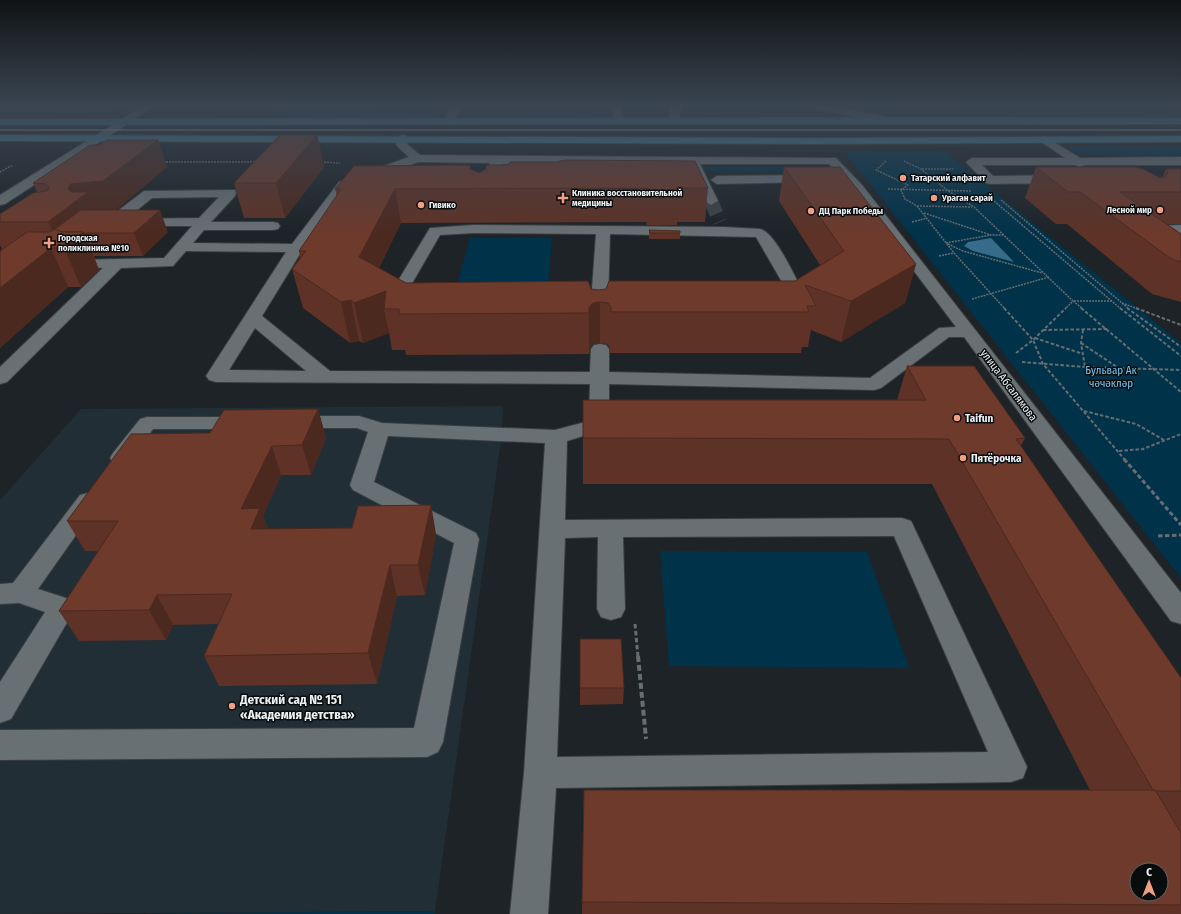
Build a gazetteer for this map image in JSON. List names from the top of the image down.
{
  "streets": {
    "street": ["улица Абсалямова"]
  },
  "parks": ["Бульвар Ак чәчәкләр"],
  "places": {
    "other": [
      "Татарский алфавит",
      "Ураган сарай",
      "Гивико",
      "Лесной мир",
      "ДЦ Парк Победы",
      "Taifun",
      "Пятёрочка",
      "Детский сад № 151 «Академия детства»"
    ],
    "health": ["Клиника восстановительной медицины", "Городская поликлиника №10"]
  },
  "north": "top"
}
